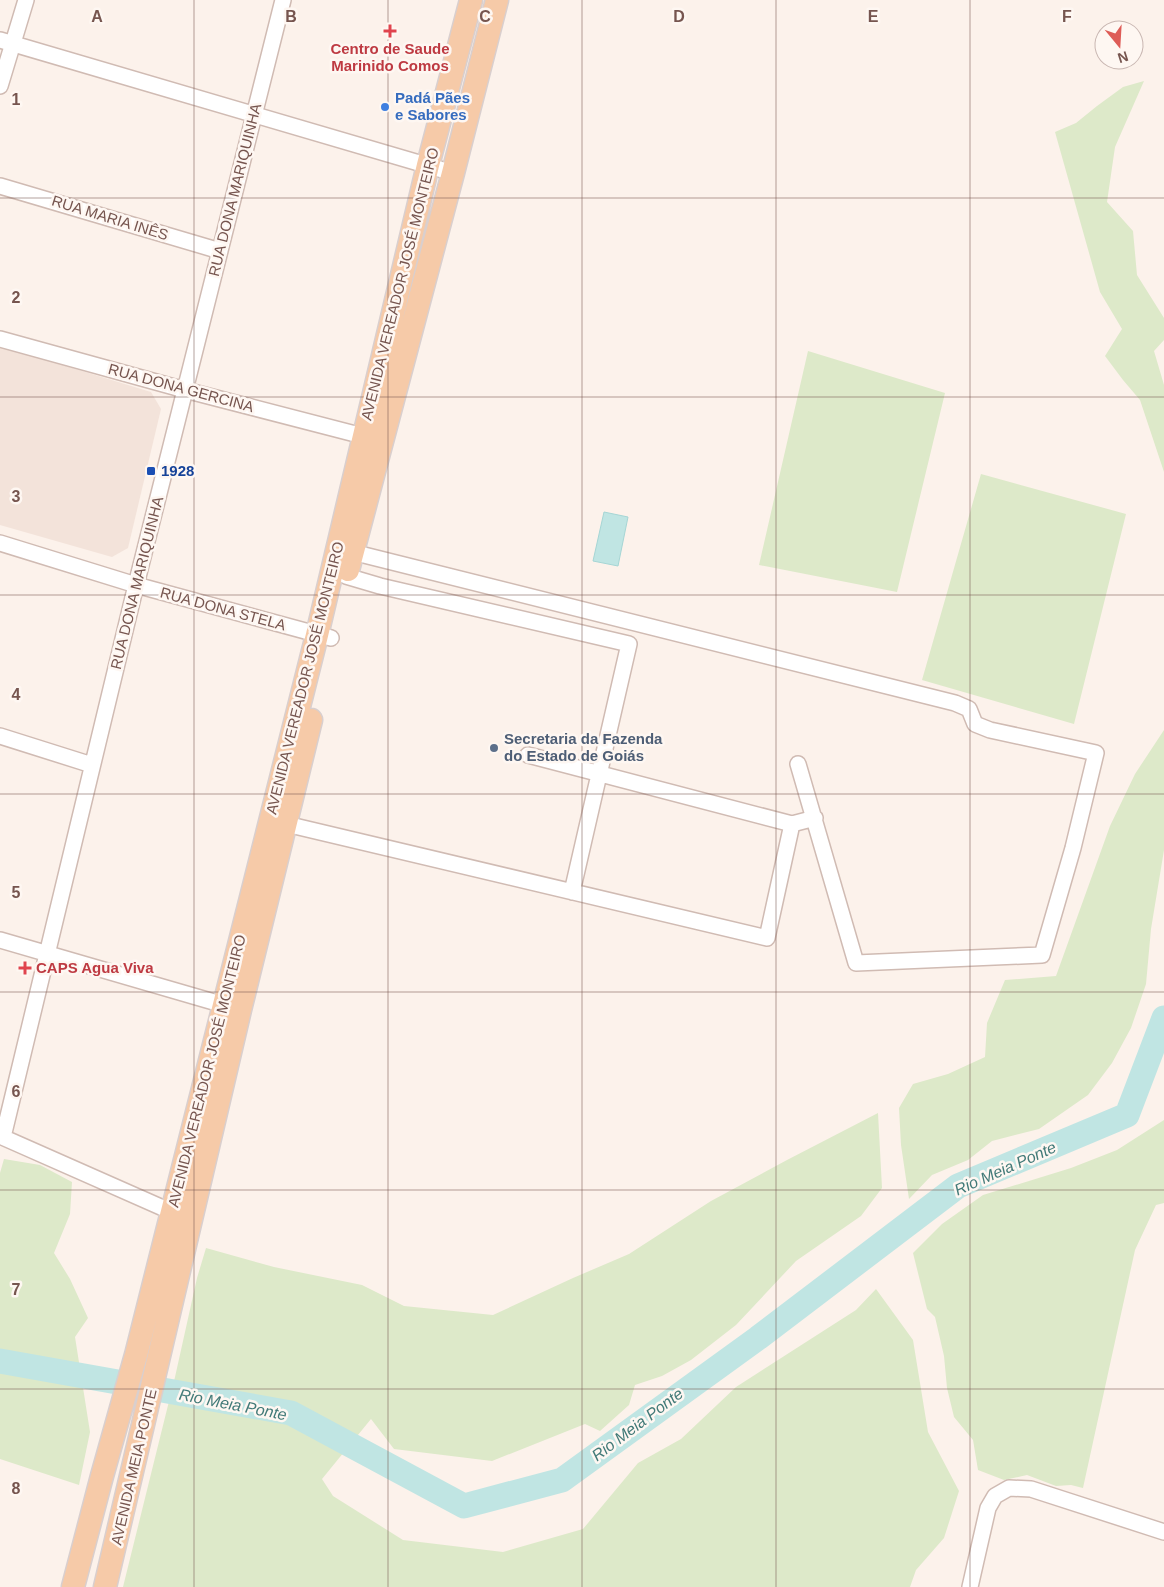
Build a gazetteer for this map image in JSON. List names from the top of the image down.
{
  "streets": {
    "main road": ["AVENIDA VEREADOR JOSÉ MONTEIRO", "AVENIDA MEIA PONTE"],
    "street": [
      "RUA DONA MARIQUINHA",
      "RUA MARIA INÊS",
      "RUA DONA GERCINA",
      "RUA DONA STELA"
    ]
  },
  "crossings": [
    ["RUA DONA MARIQUINHA", "RUA MARIA INÊS"],
    ["RUA DONA MARIQUINHA", "RUA DONA GERCINA"],
    ["RUA DONA MARIQUINHA", "RUA DONA STELA"],
    ["AVENIDA VEREADOR JOSÉ MONTEIRO", "RUA DONA GERCINA"],
    ["AVENIDA VEREADOR JOSÉ MONTEIRO", "RUA DONA STELA"],
    ["AVENIDA VEREADOR JOSÉ MONTEIRO", "AVENIDA MEIA PONTE"]
  ],
  "water": ["Rio Meia Ponte"],
  "places": {
    "health": ["Centro de Saude Marinido Comos", "CAPS Agua Viva"],
    "other": ["Padá Pães e Sabores", "Secretaria da Fazenda do Estado de Goiás"],
    "transit": ["1928"]
  },
  "north": "bottom",
  "grid": {
    "columns": [
      "A",
      "B",
      "C",
      "D",
      "E",
      "F"
    ],
    "rows": [
      "1",
      "2",
      "3",
      "4",
      "5",
      "6",
      "7",
      "8"
    ]
  }
}
